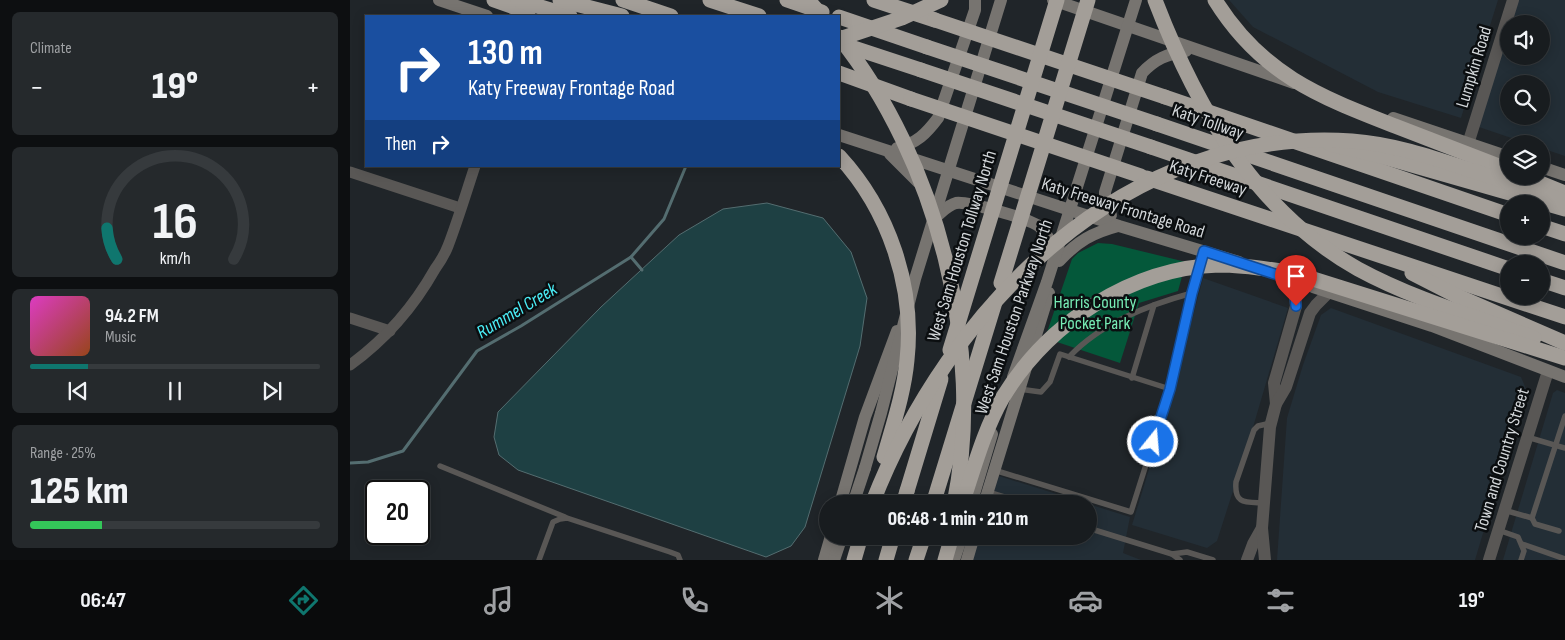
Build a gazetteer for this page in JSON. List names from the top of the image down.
{
  "streets": {
    "highway": ["Katy Tollway", "Katy Freeway", "West Sam Houston Tollway North"],
    "main road": ["Katy Freeway Frontage Road", "West Sam Houston Parkway North"],
    "street": ["Lumpkin Road", "Town and Country Street"]
  },
  "crossings": [
    ["Katy Freeway Frontage Road", "Town and Country Street"]
  ],
  "water": ["Rummel Creek"],
  "parks": ["Harris County Pocket Park"],
  "page": {
    "tile": [
      "Climate",
      ["Range · 25%", "125 km"]
    ],
    "map_buttons": ["+", "−"],
    "turn": ["130 m", "Katy Freeway Frontage Road"],
    "heat": ["−", "19°", "+"],
    "then": "Then",
    "song": ["94.2 FM", "Music"],
    "limit": "20",
    "trip": "06:48 · 1 min · 210 m",
    "tabs": ["06:47", "19°"],
    "gauge": ["16", "km/h"]
  }
}
